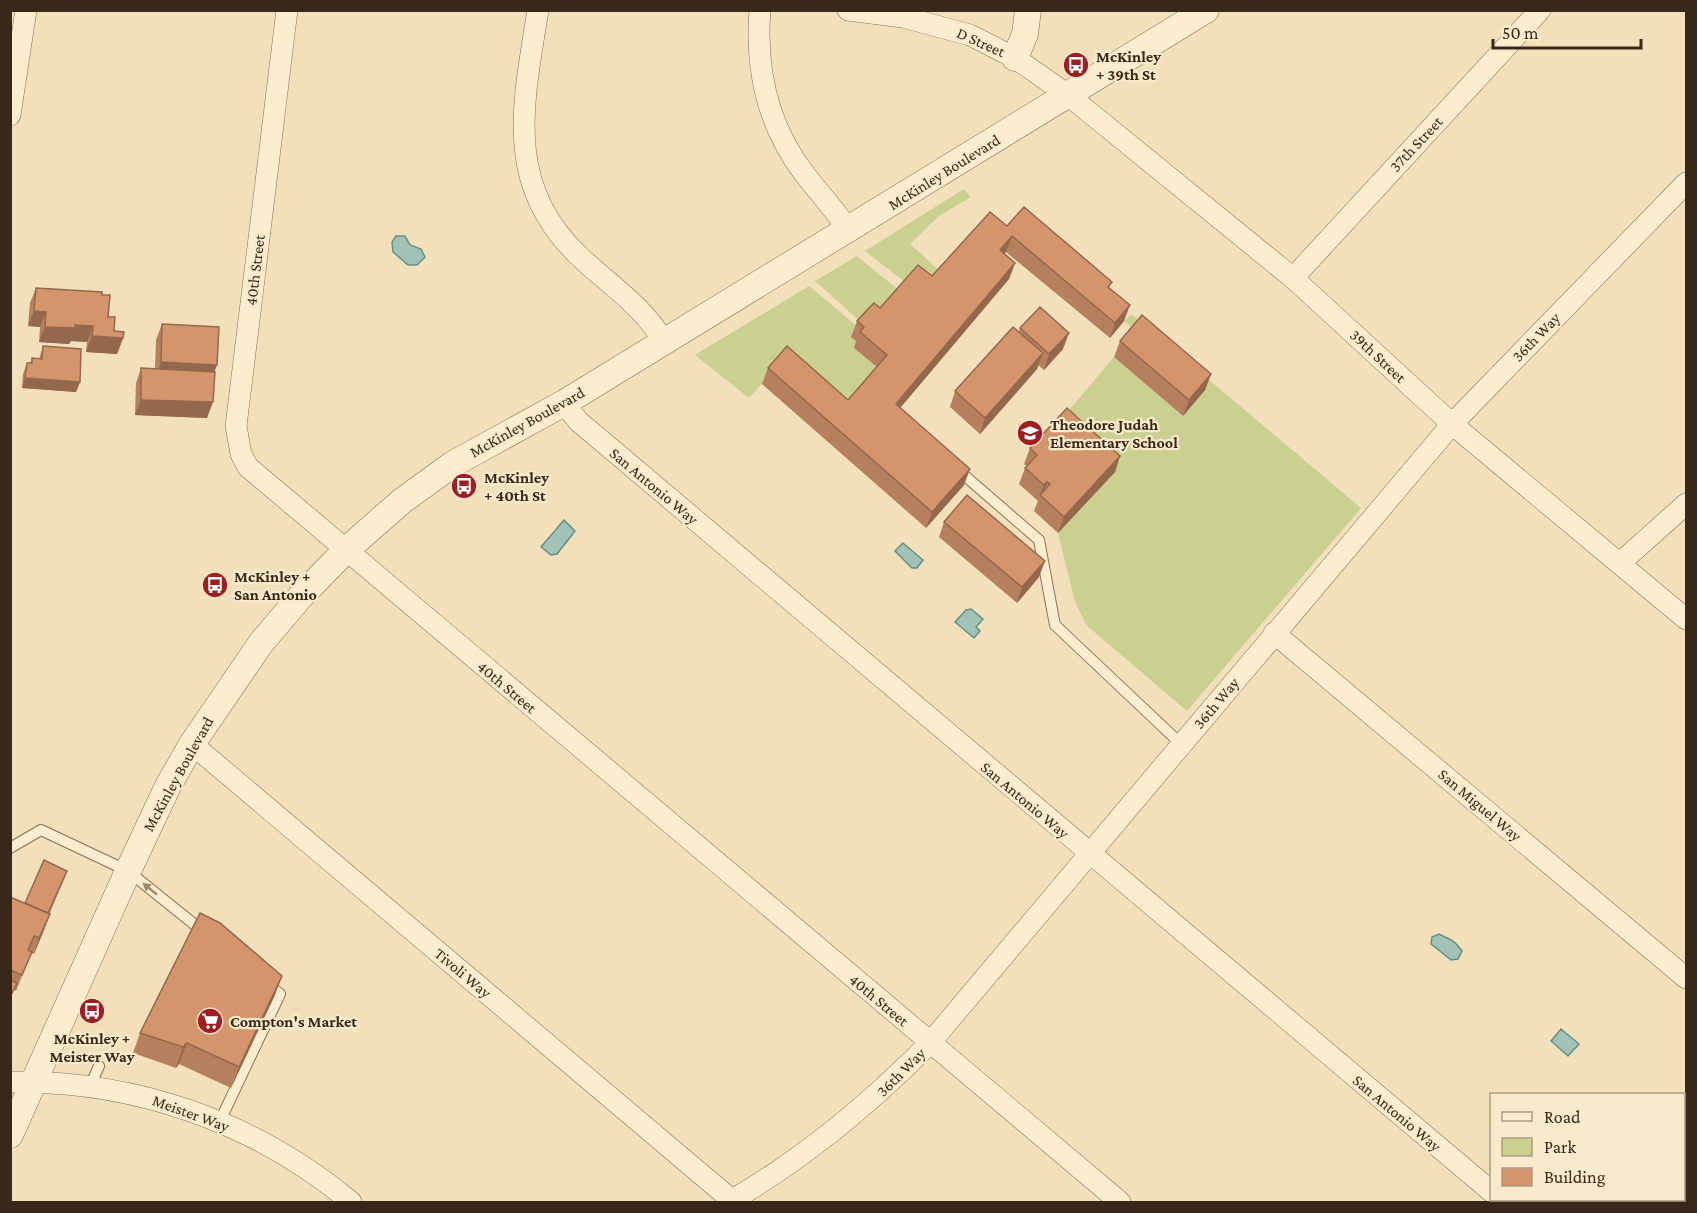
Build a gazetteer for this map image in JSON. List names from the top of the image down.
{
  "streets": {
    "street": [
      "D Street",
      "37th Street",
      "McKinley Boulevard",
      "40th Street",
      "36th Way",
      "39th Street",
      "San Antonio Way",
      "San Miguel Way",
      "Tivoli Way",
      "Meister Way"
    ]
  },
  "crossings": [
    ["D Street", "McKinley Boulevard"],
    ["D Street", "39th Street"],
    ["37th Street", "39th Street"],
    ["McKinley Boulevard", "40th Street"],
    ["McKinley Boulevard", "39th Street"],
    ["McKinley Boulevard", "San Antonio Way"],
    ["McKinley Boulevard", "Tivoli Way"],
    ["McKinley Boulevard", "Meister Way"],
    ["40th Street", "36th Way"],
    ["36th Way", "39th Street"],
    ["36th Way", "San Antonio Way"],
    ["36th Way", "San Miguel Way"],
    ["36th Way", "Tivoli Way"]
  ],
  "places": {
    "bus stop": [
      "McKinley + 39th St",
      "McKinley + 40th St",
      "McKinley + San Antonio",
      "McKinley + Meister Way"
    ],
    "school or university": ["Theodore Judah Elementary School"],
    "supermarket": ["Compton's Market"]
  },
  "legend": ["Road", "Park", "Building"],
  "scale_bar": "50 m"
}
